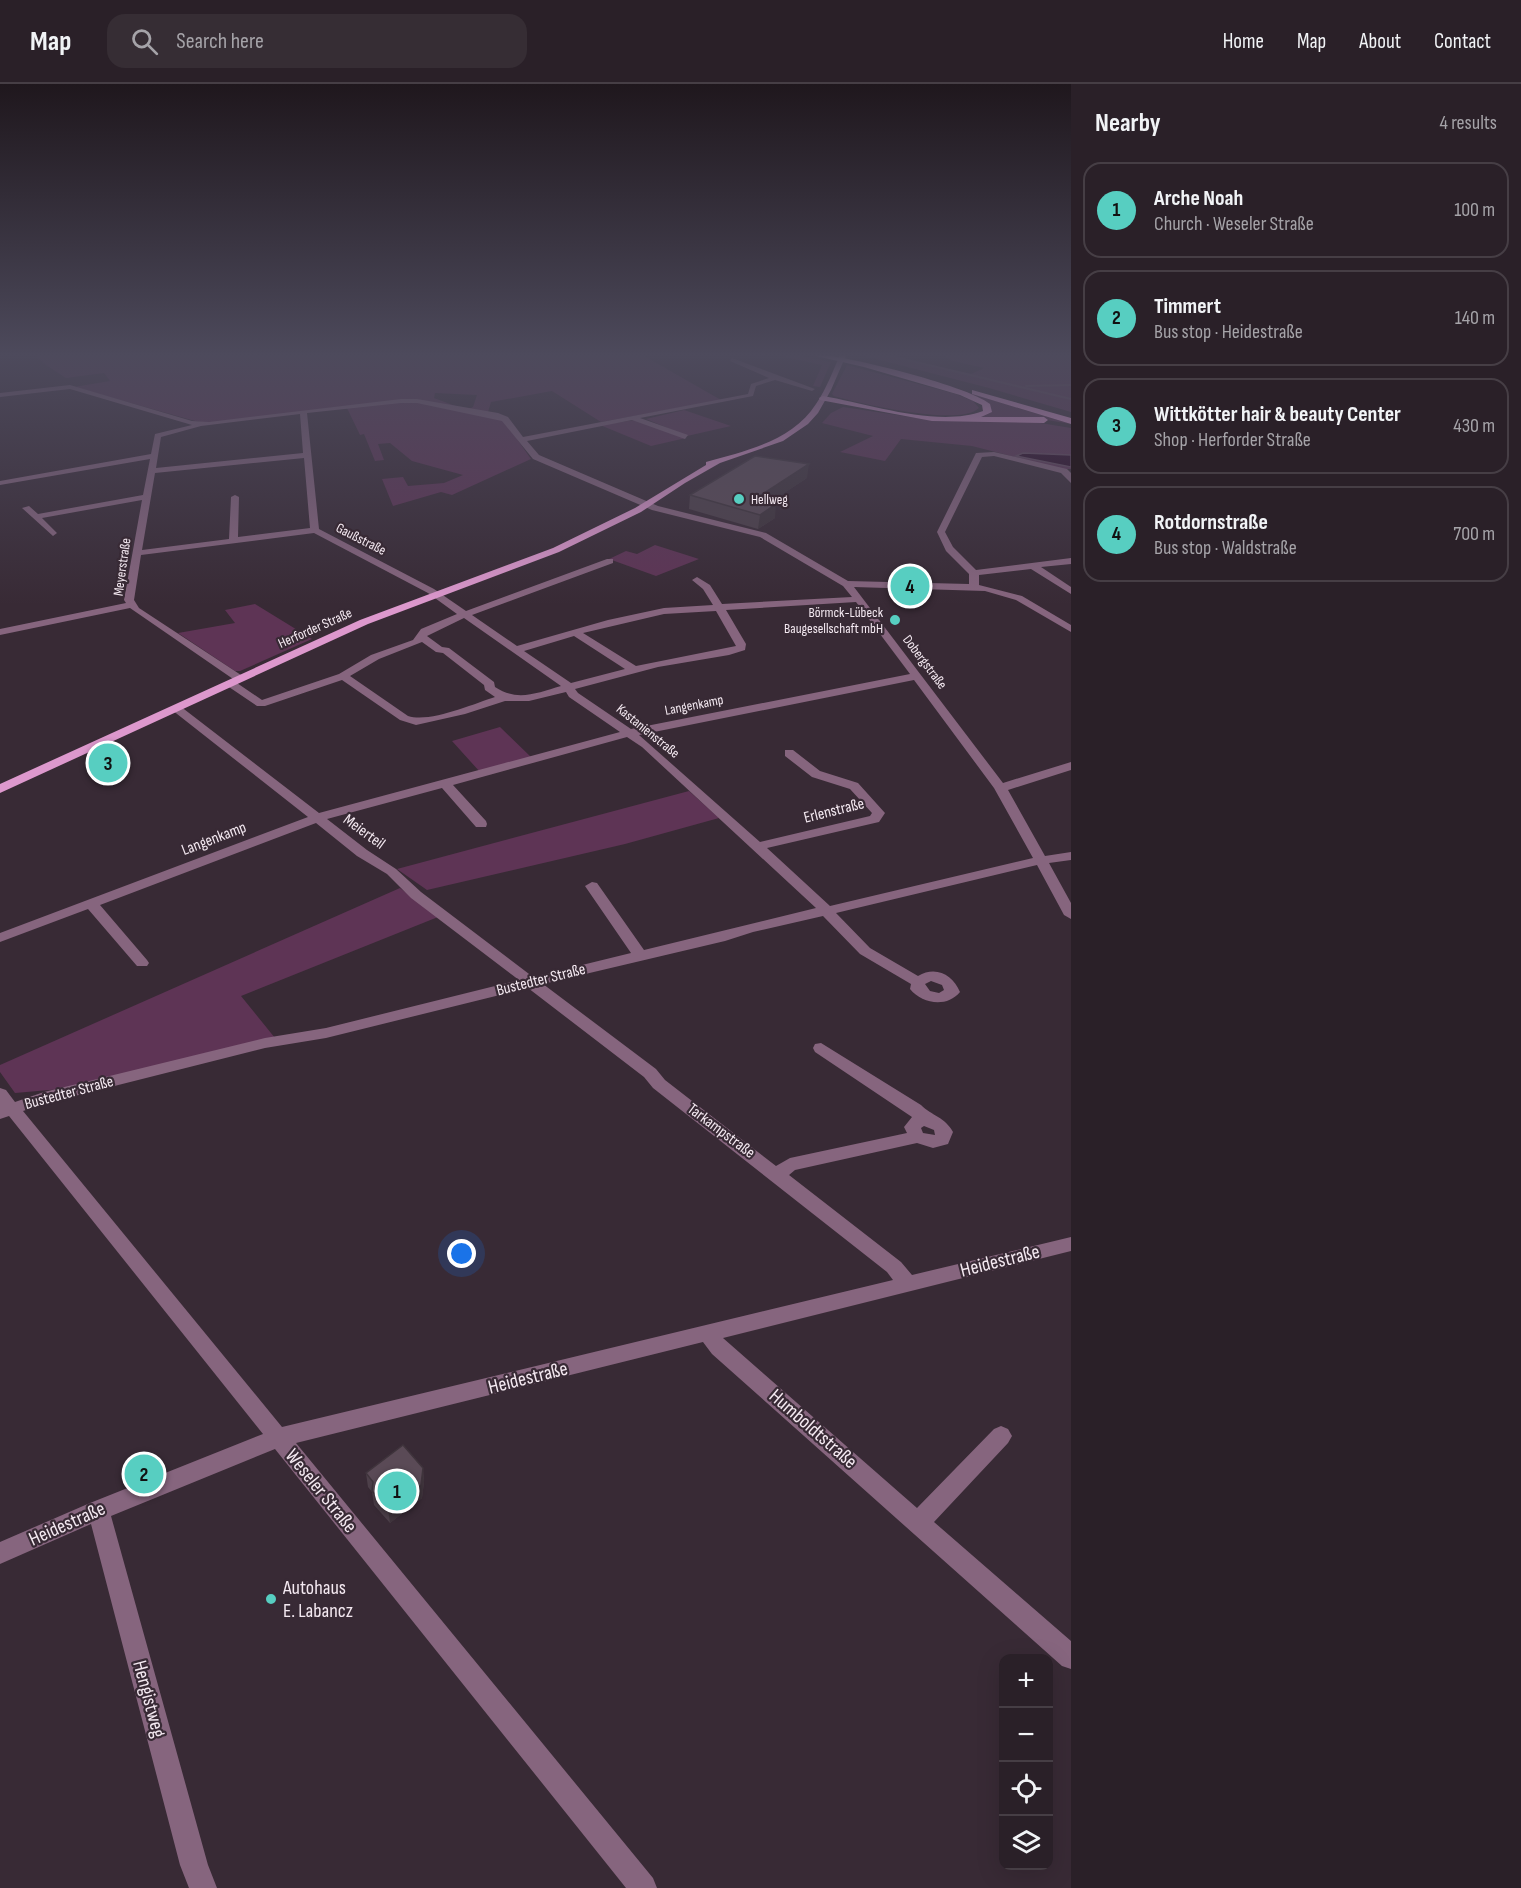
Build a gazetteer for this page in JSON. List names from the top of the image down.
{
  "streets": {
    "main road": ["Herforder Straße"],
    "street": [
      "Gaußstraße",
      "Meyerstraße",
      "Dobergstraße",
      "Langenkamp",
      "Kastanienstraße",
      "Erlenstraße",
      "Meierteil",
      "Bustedter Straße",
      "Tarkampstraße",
      "Heidestraße",
      "Humboldtstraße",
      "Weseler Straße",
      "Hengistweg"
    ]
  },
  "crossings": [
    ["Gaußstraße", "Herforder Straße"],
    ["Gaußstraße", "Kastanienstraße"],
    ["Meyerstraße", "Herforder Straße"],
    ["Herforder Straße", "Dobergstraße"],
    ["Herforder Straße", "Kastanienstraße"],
    ["Herforder Straße", "Meierteil"],
    ["Dobergstraße", "Langenkamp"],
    ["Dobergstraße", "Bustedter Straße"],
    ["Langenkamp", "Kastanienstraße"],
    ["Langenkamp", "Meierteil"],
    ["Kastanienstraße", "Erlenstraße"],
    ["Kastanienstraße", "Bustedter Straße"],
    ["Meierteil", "Bustedter Straße"],
    ["Meierteil", "Tarkampstraße"],
    ["Bustedter Straße", "Tarkampstraße"],
    ["Bustedter Straße", "Weseler Straße"],
    ["Tarkampstraße", "Heidestraße"],
    ["Heidestraße", "Humboldtstraße"],
    ["Heidestraße", "Weseler Straße"],
    ["Heidestraße", "Hengistweg"]
  ],
  "places": ["Hellweg", "Börmck-Lübeck Baugesellschaft mbH", "Autohaus E. Labancz"],
  "page": {
    "header": "Map",
    "search": "Search here",
    "nav": [
      "Home",
      "Map",
      "About",
      "Contact"
    ],
    "heading": ["Nearby", "4 results"],
    "list": [
      {
        "mark": "1",
        "name": "Arche Noah",
        "note": "Church · Weseler Straße",
        "value": "100 m"
      },
      {
        "mark": "2",
        "name": "Timmert",
        "note": "Bus stop · Heidestraße",
        "value": "140 m"
      },
      {
        "mark": "3",
        "name": "Wittkötter hair & beauty Center",
        "note": "Shop · Herforder Straße",
        "value": "430 m"
      },
      {
        "mark": "4",
        "name": "Rotdornstraße",
        "note": "Bus stop · Waldstraße",
        "value": "700 m"
      }
    ],
    "pins": [
      "4",
      "3",
      "2",
      "1"
    ],
    "map_buttons": ["+", "−"]
  }
}
